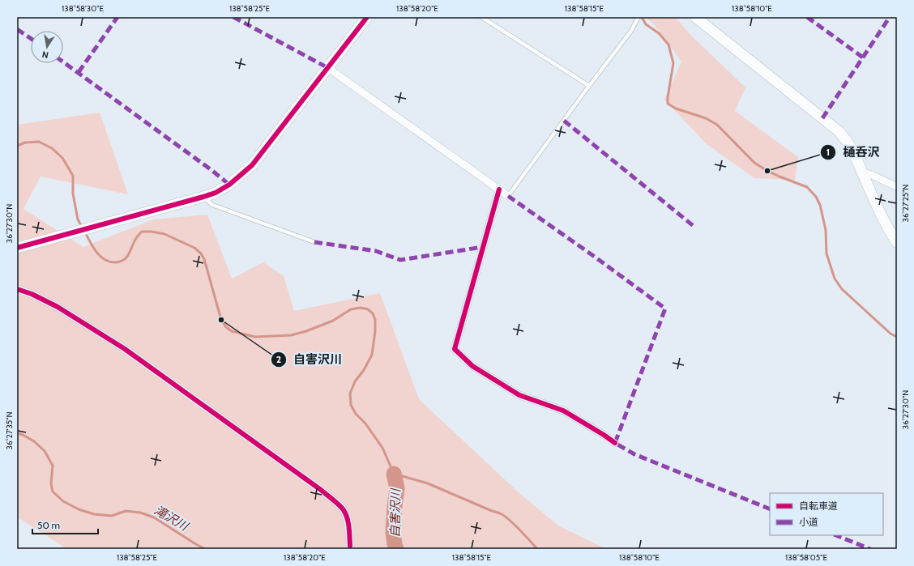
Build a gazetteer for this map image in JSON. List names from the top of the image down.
{
  "water": ["自害沢川", "滝沢川"],
  "places": ["樋呑沢", "自害沢川"],
  "legend": ["自転車道", "小道"],
  "scale_bar": "50 m",
  "north": "bottom",
  "coordinates": [
    "138°58'30\"E",
    "138°58'25\"E",
    "138°58'20\"E",
    "138°58'15\"E",
    "138°58'10\"E",
    "36°27'25\"N",
    "36°27'30\"N",
    "36°27'35\"N",
    "138°58'05\"E"
  ]
}
